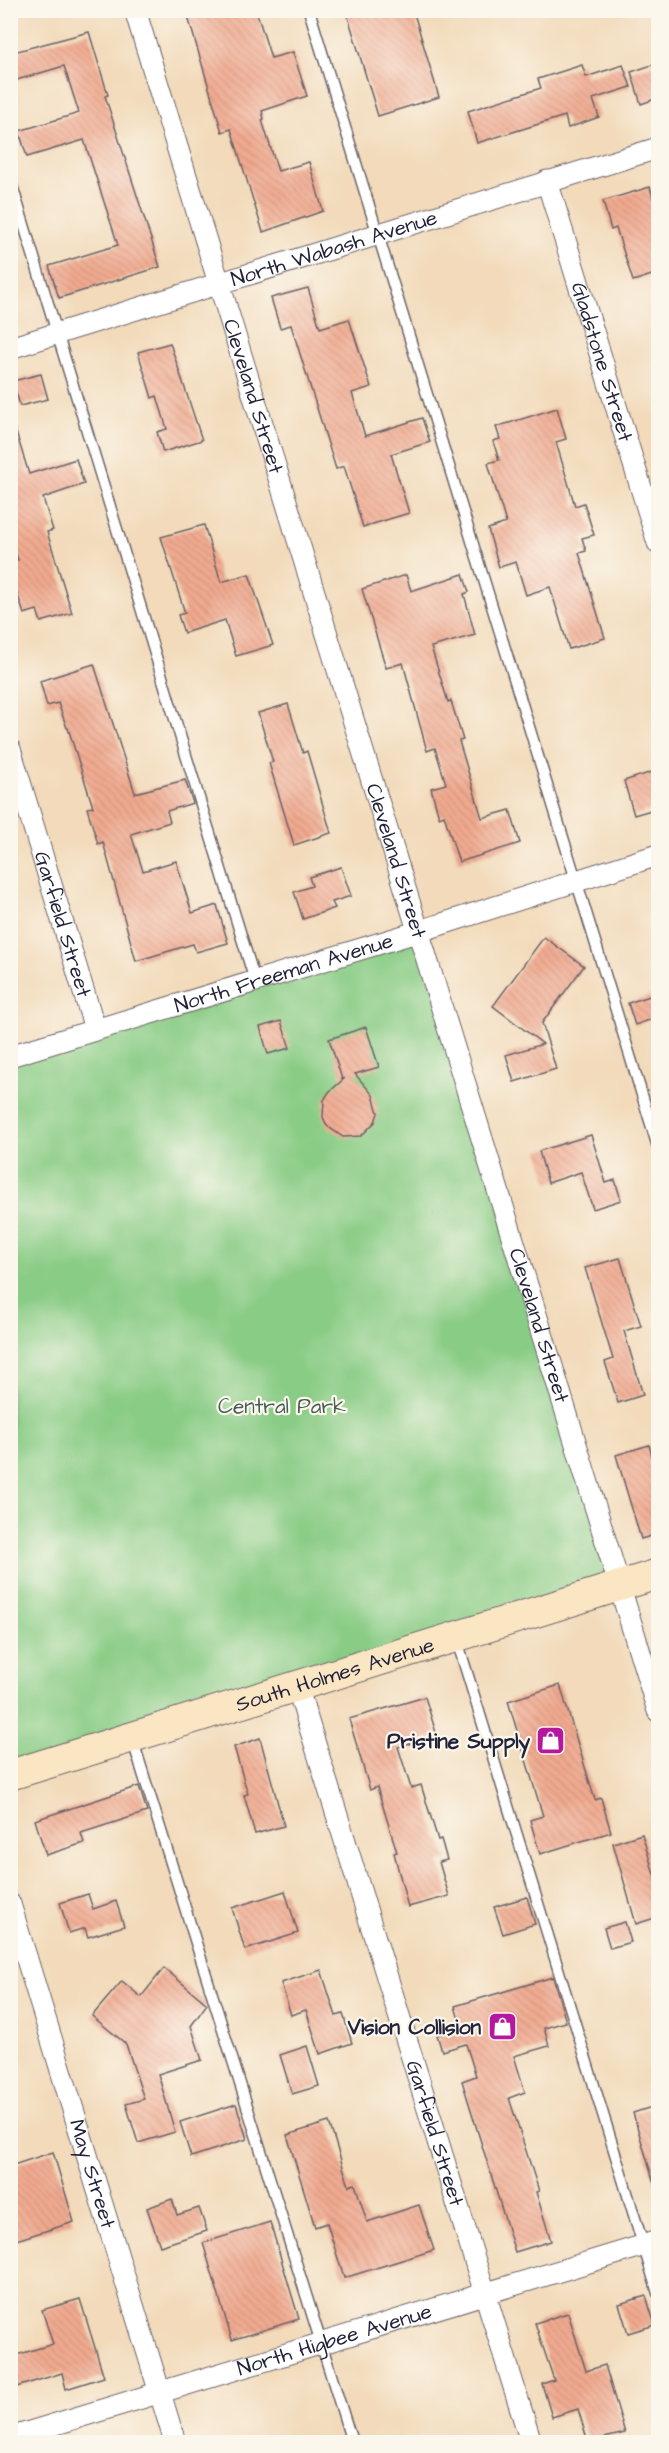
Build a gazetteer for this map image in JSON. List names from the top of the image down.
{
  "streets": {
    "main road": ["South Holmes Avenue"],
    "street": [
      "North Wabash Avenue",
      "Gladstone Street",
      "Cleveland Street",
      "Garfield Street",
      "North Freeman Avenue",
      "May Street",
      "North Higbee Avenue"
    ]
  },
  "crossings": [
    ["North Wabash Avenue", "Gladstone Street"],
    ["North Wabash Avenue", "Cleveland Street"],
    ["Cleveland Street", "North Freeman Avenue"],
    ["Cleveland Street", "South Holmes Avenue"],
    ["Garfield Street", "North Freeman Avenue"],
    ["Garfield Street", "South Holmes Avenue"],
    ["Garfield Street", "North Higbee Avenue"],
    ["May Street", "North Higbee Avenue"]
  ],
  "parks": ["Central Park"],
  "places": {
    "shop": ["Pristine Supply", "Vision Collision"]
  }
}
